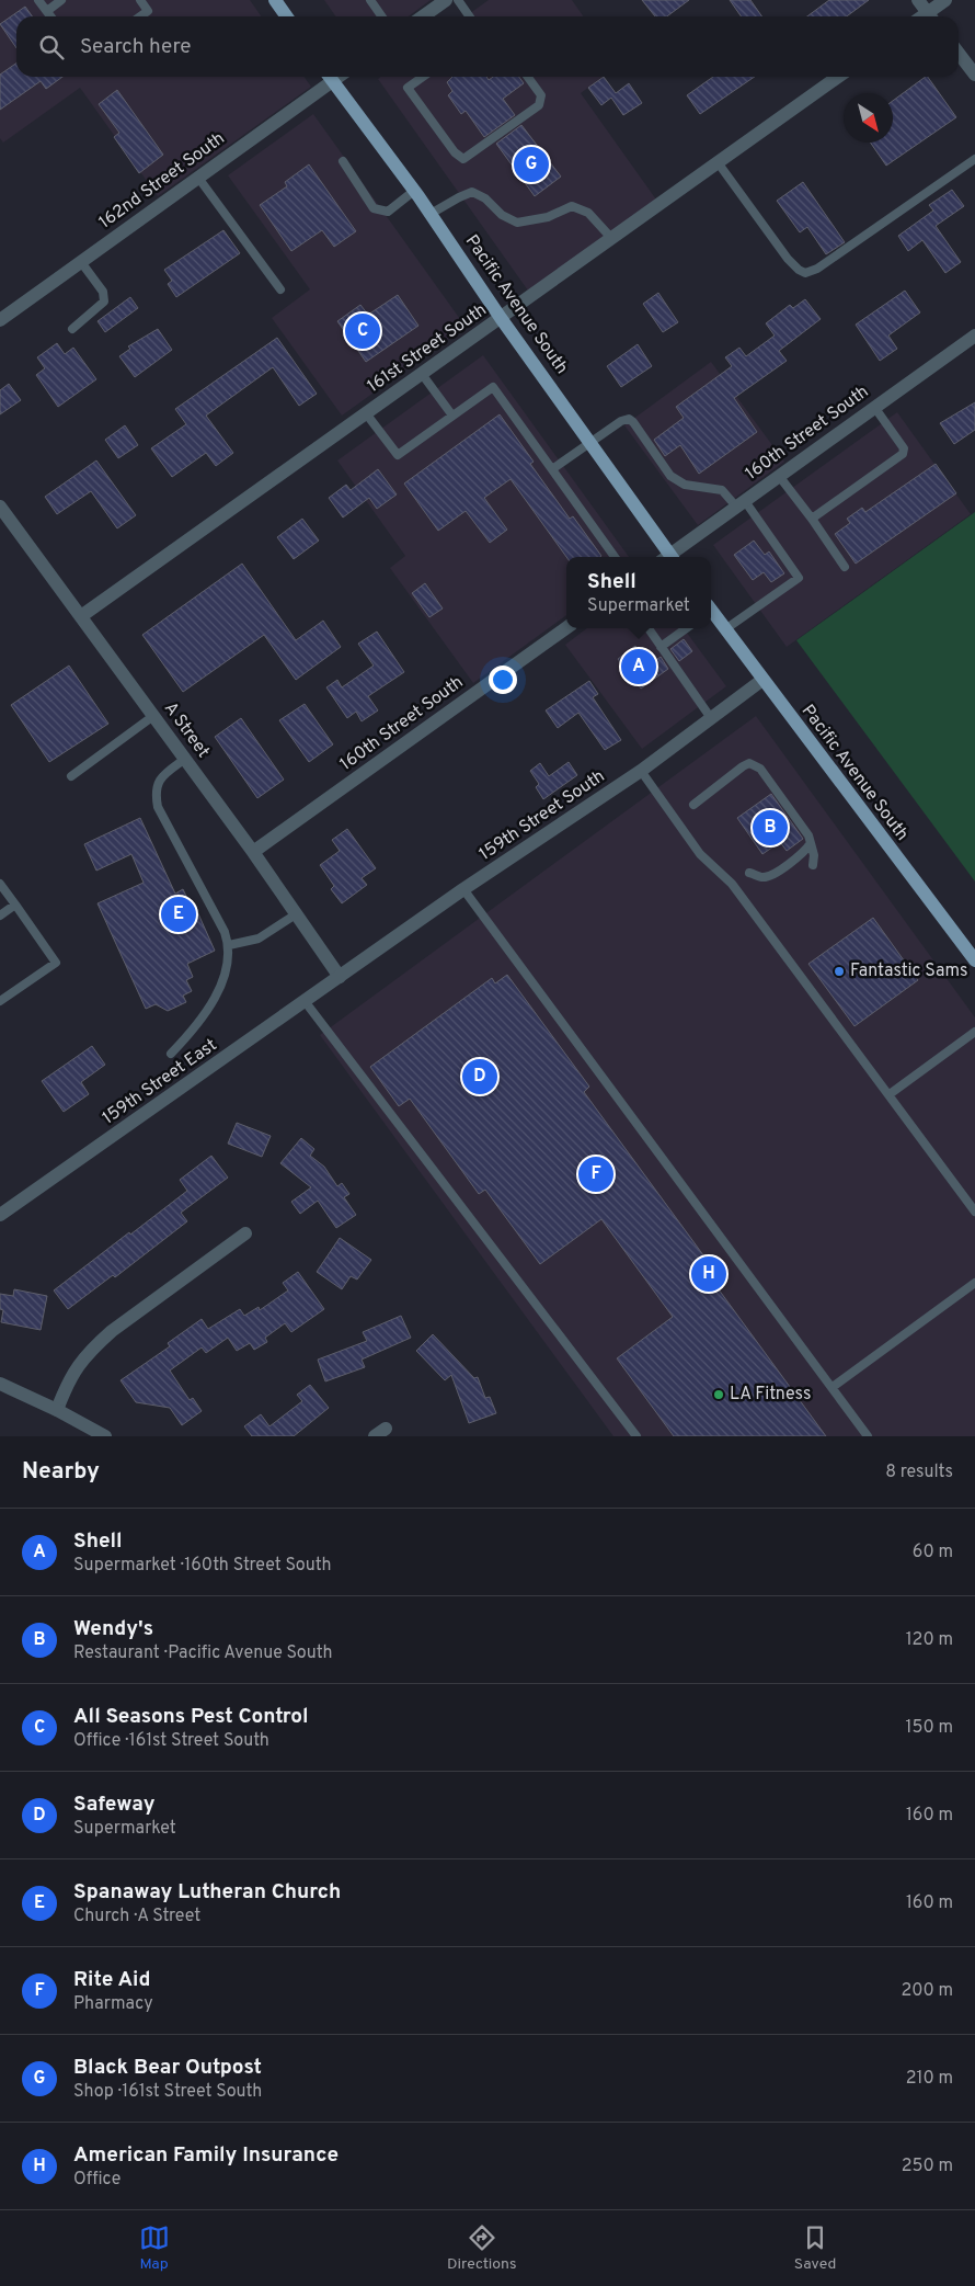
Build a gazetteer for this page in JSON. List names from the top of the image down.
{
  "streets": {
    "main road": ["Pacific Avenue South"],
    "street": [
      "162nd Street South",
      "161st Street South",
      "160th Street South",
      "A Street",
      "159th Street South",
      "159th Street East"
    ]
  },
  "crossings": [
    ["Pacific Avenue South", "161st Street South"],
    ["Pacific Avenue South", "159th Street South"],
    ["161st Street South", "A Street"],
    ["160th Street South", "A Street"],
    ["A Street", "159th Street South"],
    ["A Street", "159th Street East"],
    ["159th Street South", "159th Street East"]
  ],
  "places": ["Fantastic Sams", "LA Fitness"],
  "north": "bottom right",
  "page": {
    "search": "Search here",
    "pins": [
      "G",
      "C",
      "A",
      "B",
      "E",
      "D",
      "F",
      "H"
    ],
    "popup": ["Shell", "Supermarket"],
    "heading": ["Nearby", "8 results"],
    "list": [
      {
        "mark": "A",
        "name": "Shell",
        "note": "Supermarket · 160th Street South",
        "value": "60 m"
      },
      {
        "mark": "B",
        "name": "Wendy's",
        "note": "Restaurant · Pacific Avenue South",
        "value": "120 m"
      },
      {
        "mark": "C",
        "name": "All Seasons Pest Control",
        "note": "Office · 161st Street South",
        "value": "150 m"
      },
      {
        "mark": "D",
        "name": "Safeway",
        "note": "Supermarket",
        "value": "160 m"
      },
      {
        "mark": "E",
        "name": "Spanaway Lutheran Church",
        "note": "Church · A Street",
        "value": "160 m"
      },
      {
        "mark": "F",
        "name": "Rite Aid",
        "note": "Pharmacy",
        "value": "200 m"
      },
      {
        "mark": "G",
        "name": "Black Bear Outpost",
        "note": "Shop · 161st Street South",
        "value": "210 m"
      },
      {
        "mark": "H",
        "name": "American Family Insurance",
        "note": "Office",
        "value": "250 m"
      }
    ],
    "nav": ["Map", "Directions", "Saved"]
  }
}
